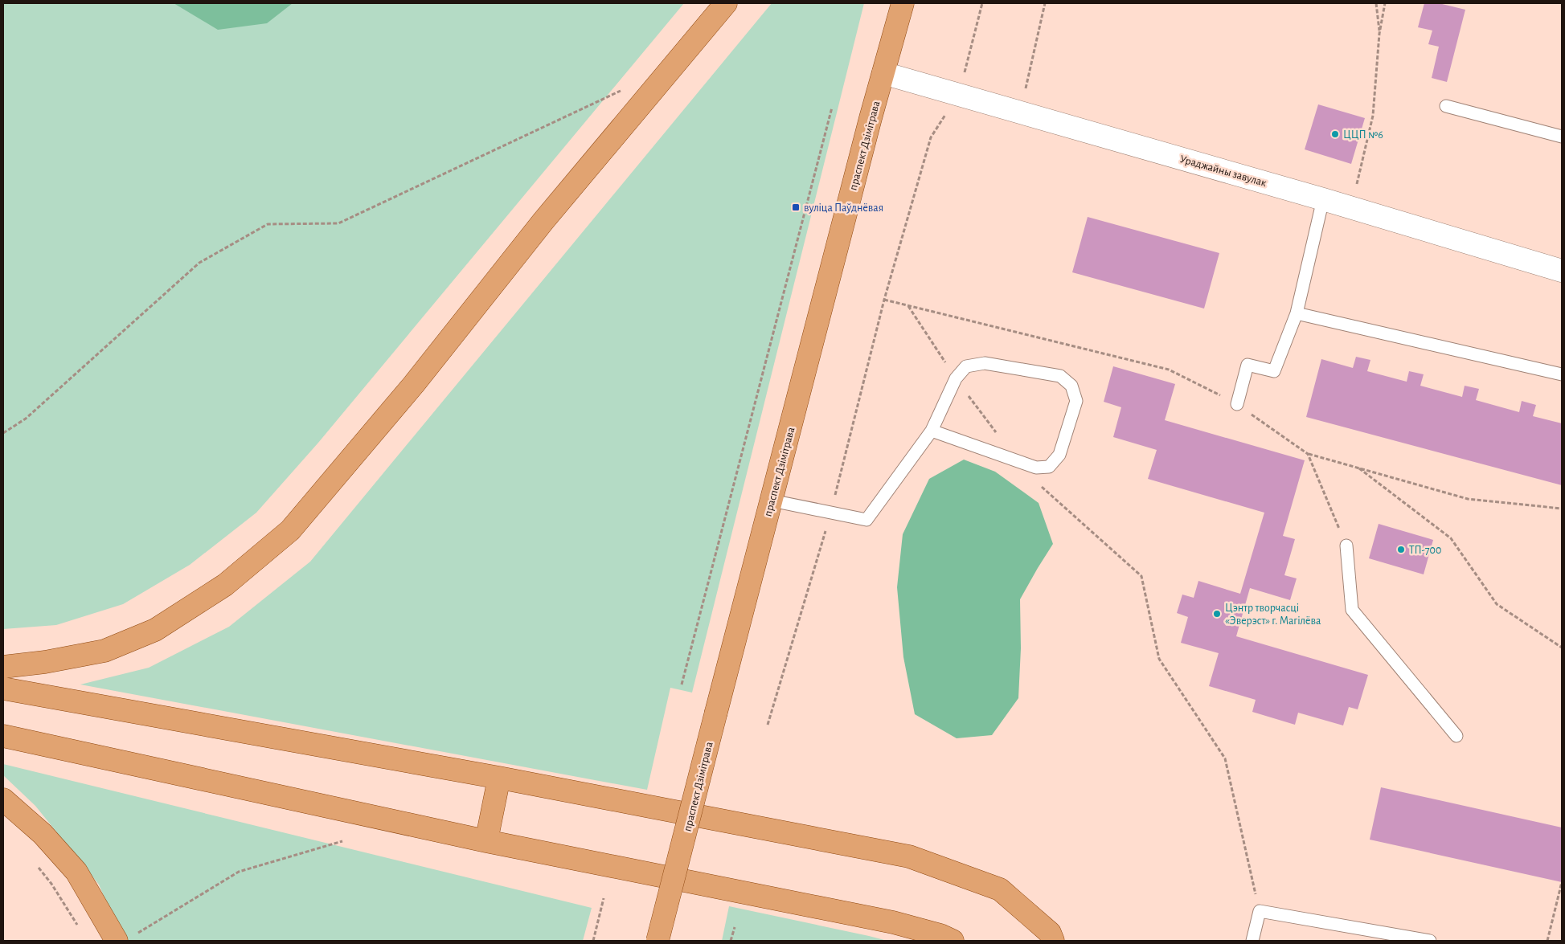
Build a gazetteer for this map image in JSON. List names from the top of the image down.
{
  "streets": {
    "main road": ["праспект Дзімітрава"],
    "street": ["Ураджайны завулак"]
  },
  "crossings": [
    ["праспект Дзімітрава", "Ураджайны завулак"]
  ],
  "places": {
    "other": ["ЦЦП №6", "ТП-700", "Цэнтр творчасці «Эверэст» г. Магілёва"],
    "transit": ["вуліца Паўднёвая"]
  }
}
